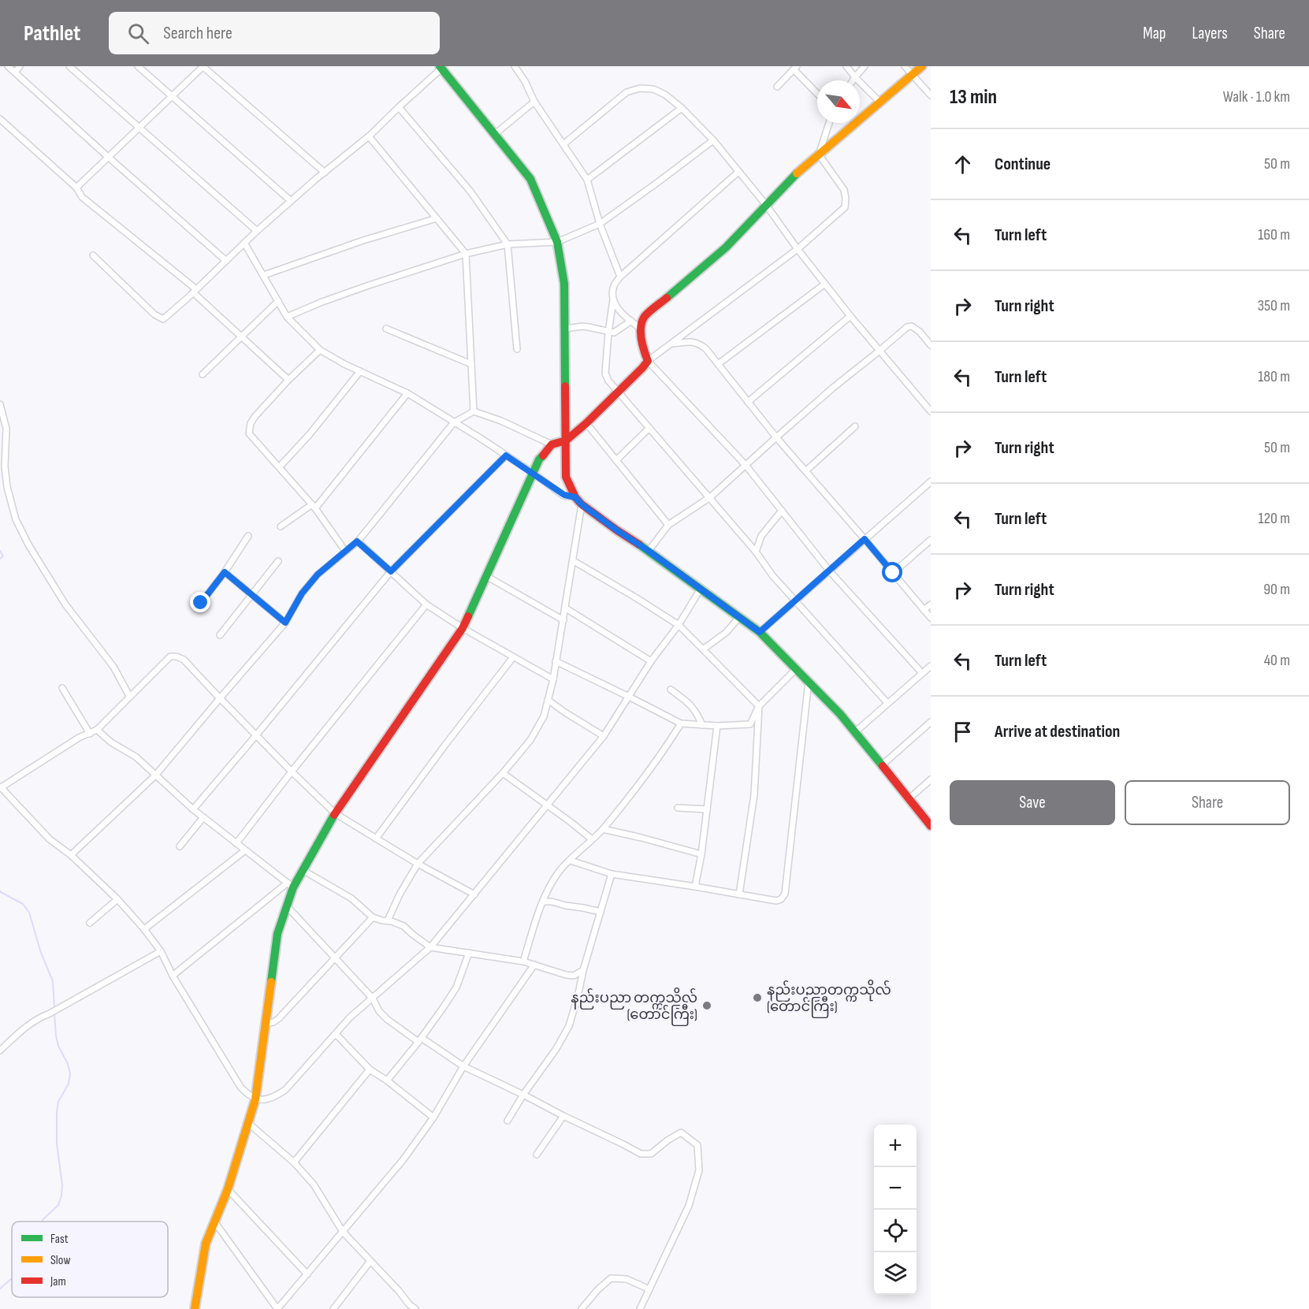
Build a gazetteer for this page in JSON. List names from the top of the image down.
{
  "places": ["နည်းပညာတက္ကသိုလ် (တောင်ကြီး)", "နည်းပညာ တက္ကသိုလ် (တောင်ကြီး)"],
  "legend": ["Fast", "Slow", "Jam"],
  "north": "bottom right",
  "page": {
    "header": "Pathlet",
    "search": "Search here",
    "nav": ["Map", "Layers", "Share"],
    "heading": ["13 min", "Walk · 1.0 km"],
    "list": [
      ["Continue", "50 m"],
      ["Turn left", "160 m"],
      ["Turn right", "350 m"],
      ["Turn left", "180 m"],
      ["Turn right", "50 m"],
      ["Turn left", "120 m"],
      ["Turn right", "90 m"],
      ["Turn left", "40 m"],
      "Arrive at destination"
    ],
    "buttons": ["Save", "Share"],
    "map_buttons": ["+", "−"]
  }
}
